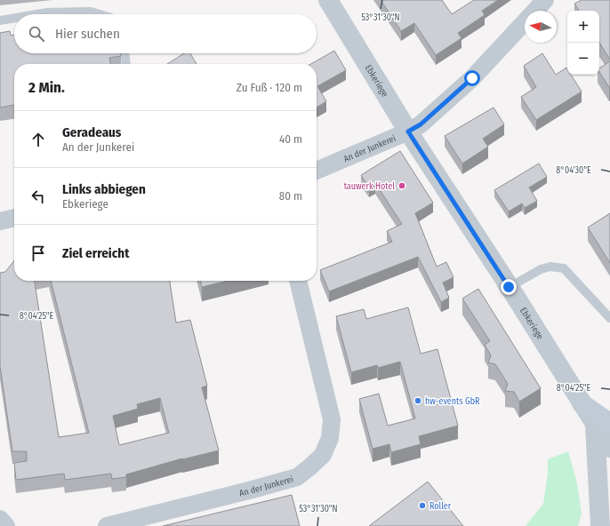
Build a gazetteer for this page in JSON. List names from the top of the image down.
{
  "streets": {
    "street": ["Ebkeriege", "An der Junkerei"]
  },
  "crossings": [
    ["Ebkeriege", "An der Junkerei"]
  ],
  "places": ["tauwerk Hotel", "hw-events GbR", "Roller"],
  "north": "left",
  "page": {
    "map_buttons": ["+", "−"],
    "search": "Hier suchen",
    "heading": ["2 Min.", "Zu Fuß · 120 m"],
    "list": [
      ["Geradeaus", "An der Junkerei", "40 m"],
      ["Links abbiegen", "Ebkeriege", "80 m"],
      "Ziel erreicht"
    ]
  },
  "coordinates": ["53°31'30\"N", "8°04'30\"E", "8°04'25\"E"]
}
